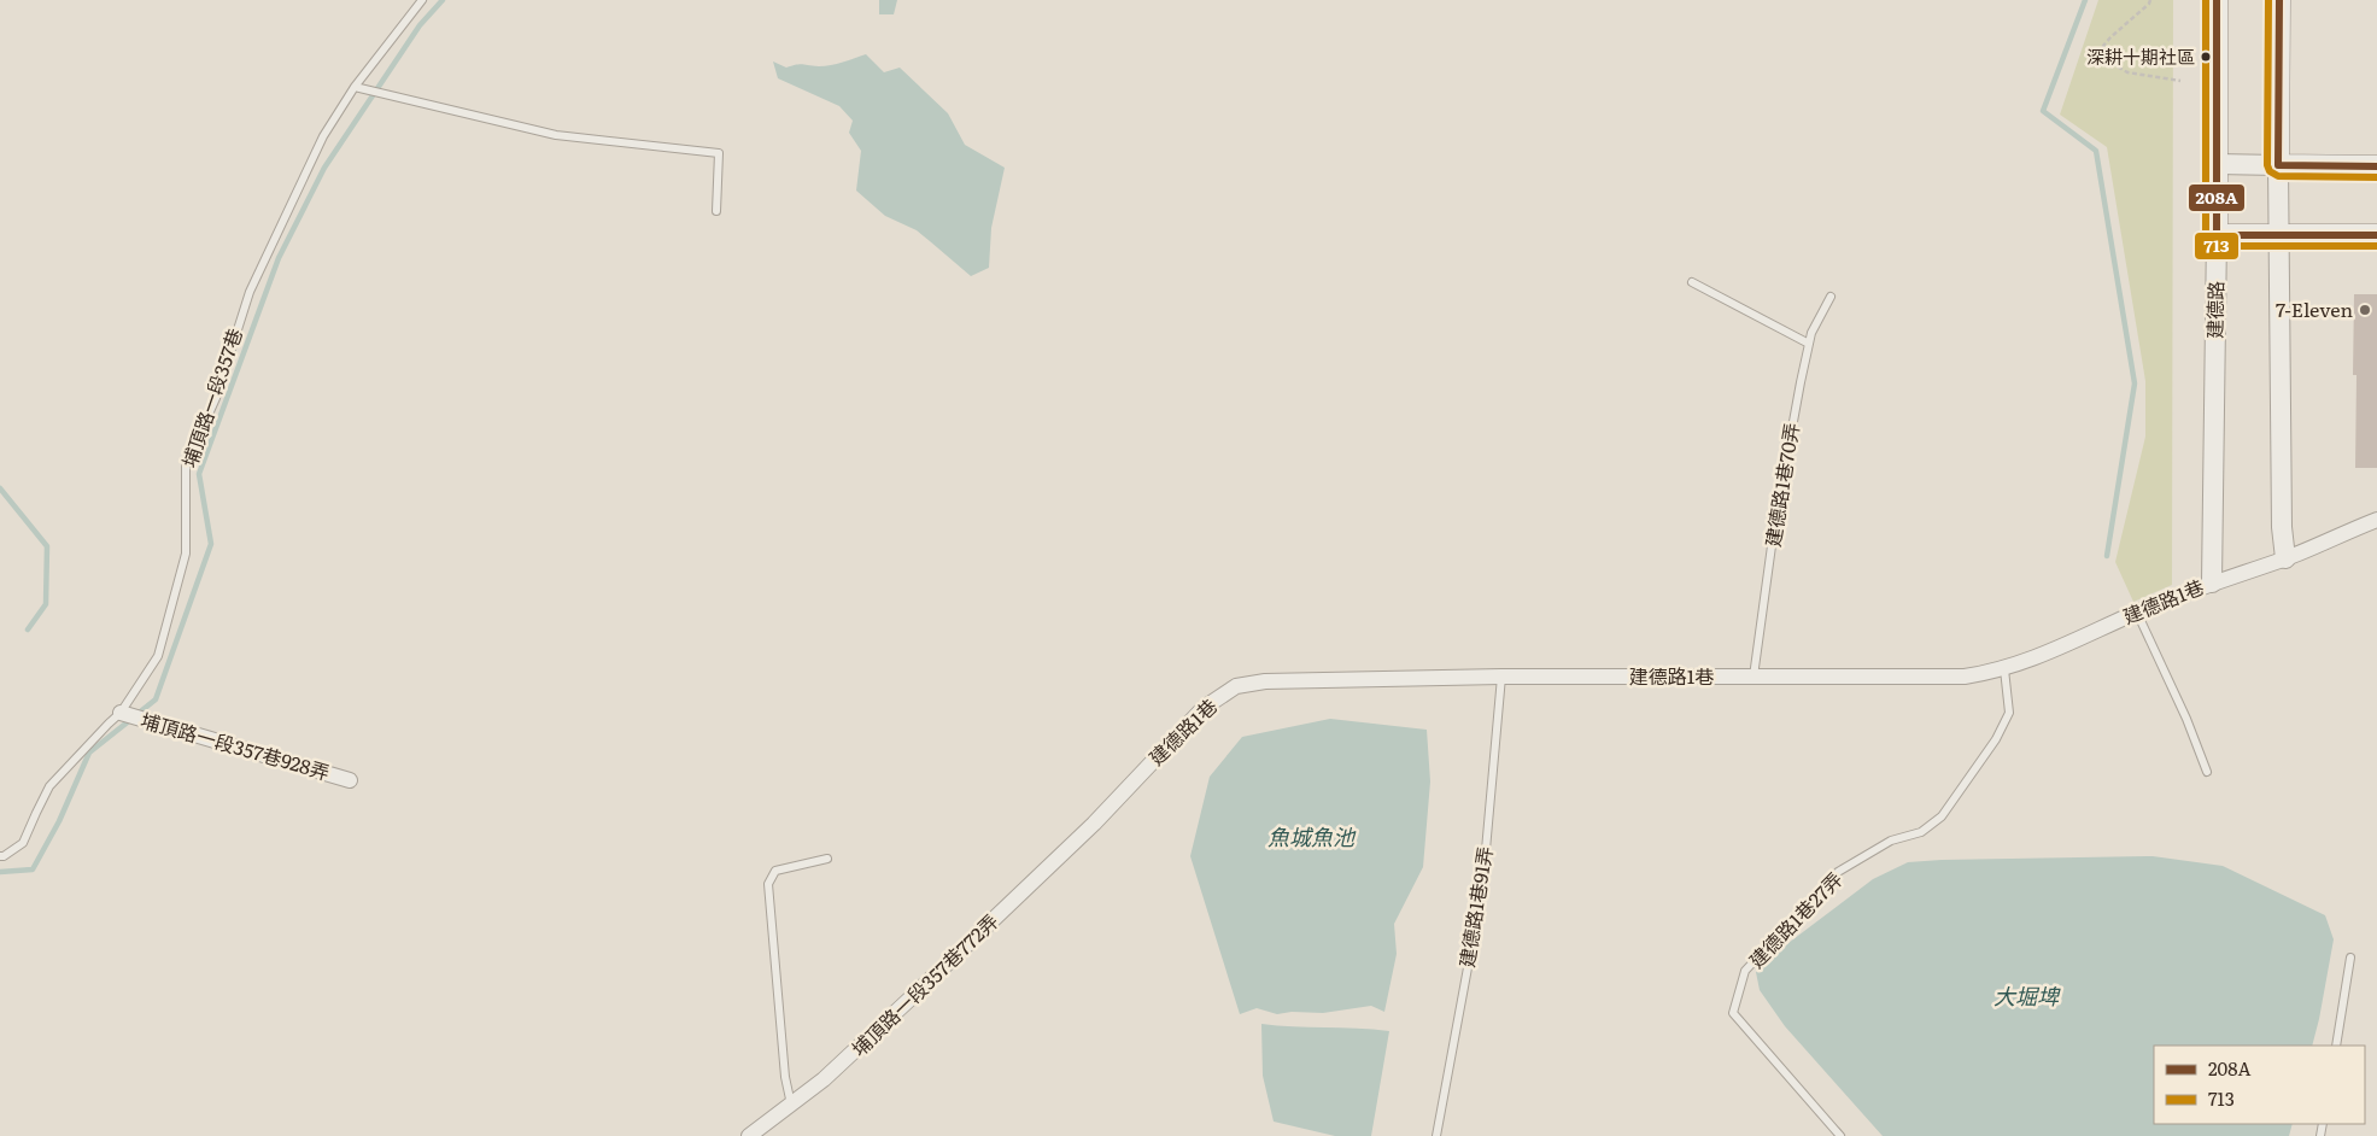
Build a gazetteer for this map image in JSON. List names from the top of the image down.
{
  "streets": {
    "main road": ["建德路"],
    "street": ["建德路1巷", "埔頂路一段357巷928弄", "埔頂路一段357巷772弄"],
    "lane": [
      "埔頂路一段357巷",
      "建德路1巷70弄",
      "建德路1巷91弄",
      "建德路1巷27弄"
    ]
  },
  "crossings": [
    ["建德路", "建德路1巷"],
    ["埔頂路一段357巷", "埔頂路一段357巷928弄"],
    ["建德路1巷70弄", "建德路1巷"],
    ["建德路1巷", "建德路1巷91弄"],
    ["建德路1巷", "建德路1巷27弄"],
    ["建德路1巷", "埔頂路一段357巷772弄"]
  ],
  "water": ["魚城魚池", "大堀埤"],
  "places": ["深耕十期社區", "7-Eleven"],
  "lines": ["transit line 208A", "transit line 713"],
  "legend": ["208A", "713"]
}
